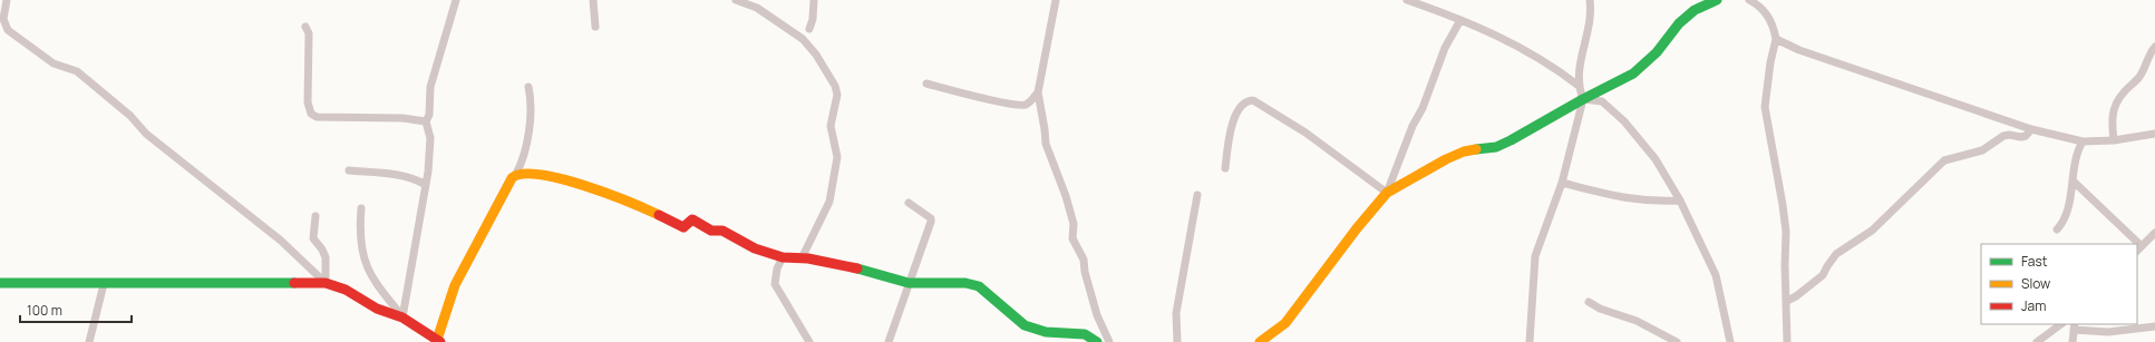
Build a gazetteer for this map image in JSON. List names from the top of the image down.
{
  "legend": ["Fast", "Slow", "Jam"],
  "scale_bar": "100 m"
}
